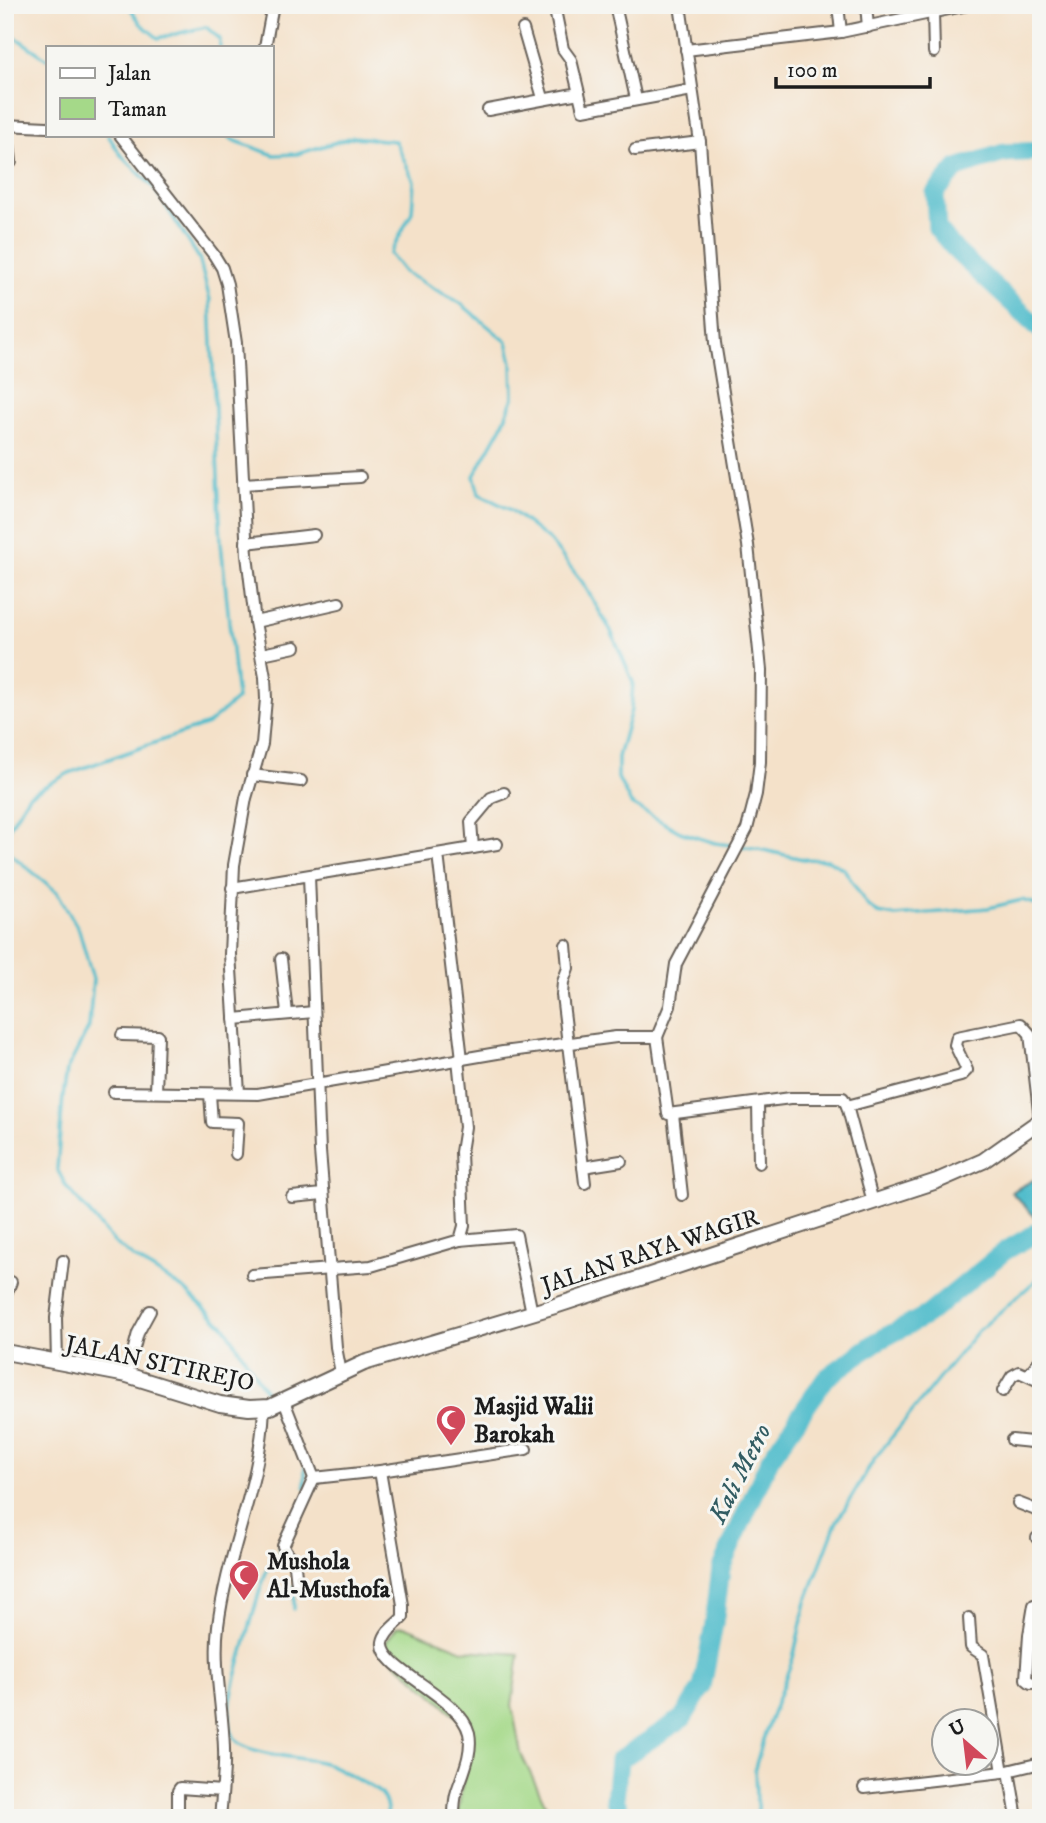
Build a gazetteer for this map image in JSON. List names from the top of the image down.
{
  "streets": {
    "main road": ["JALAN RAYA WAGIR", "JALAN SITIREJO"]
  },
  "crossings": [
    ["JALAN RAYA WAGIR", "JALAN SITIREJO"]
  ],
  "water": ["Kali Metro"],
  "places": {
    "mosque": ["Masjid Walii Barokah", "Mushola Al-Musthofa"]
  },
  "legend": ["Jalan", "Taman"],
  "scale_bar": "100 m",
  "north": "top left"
}
